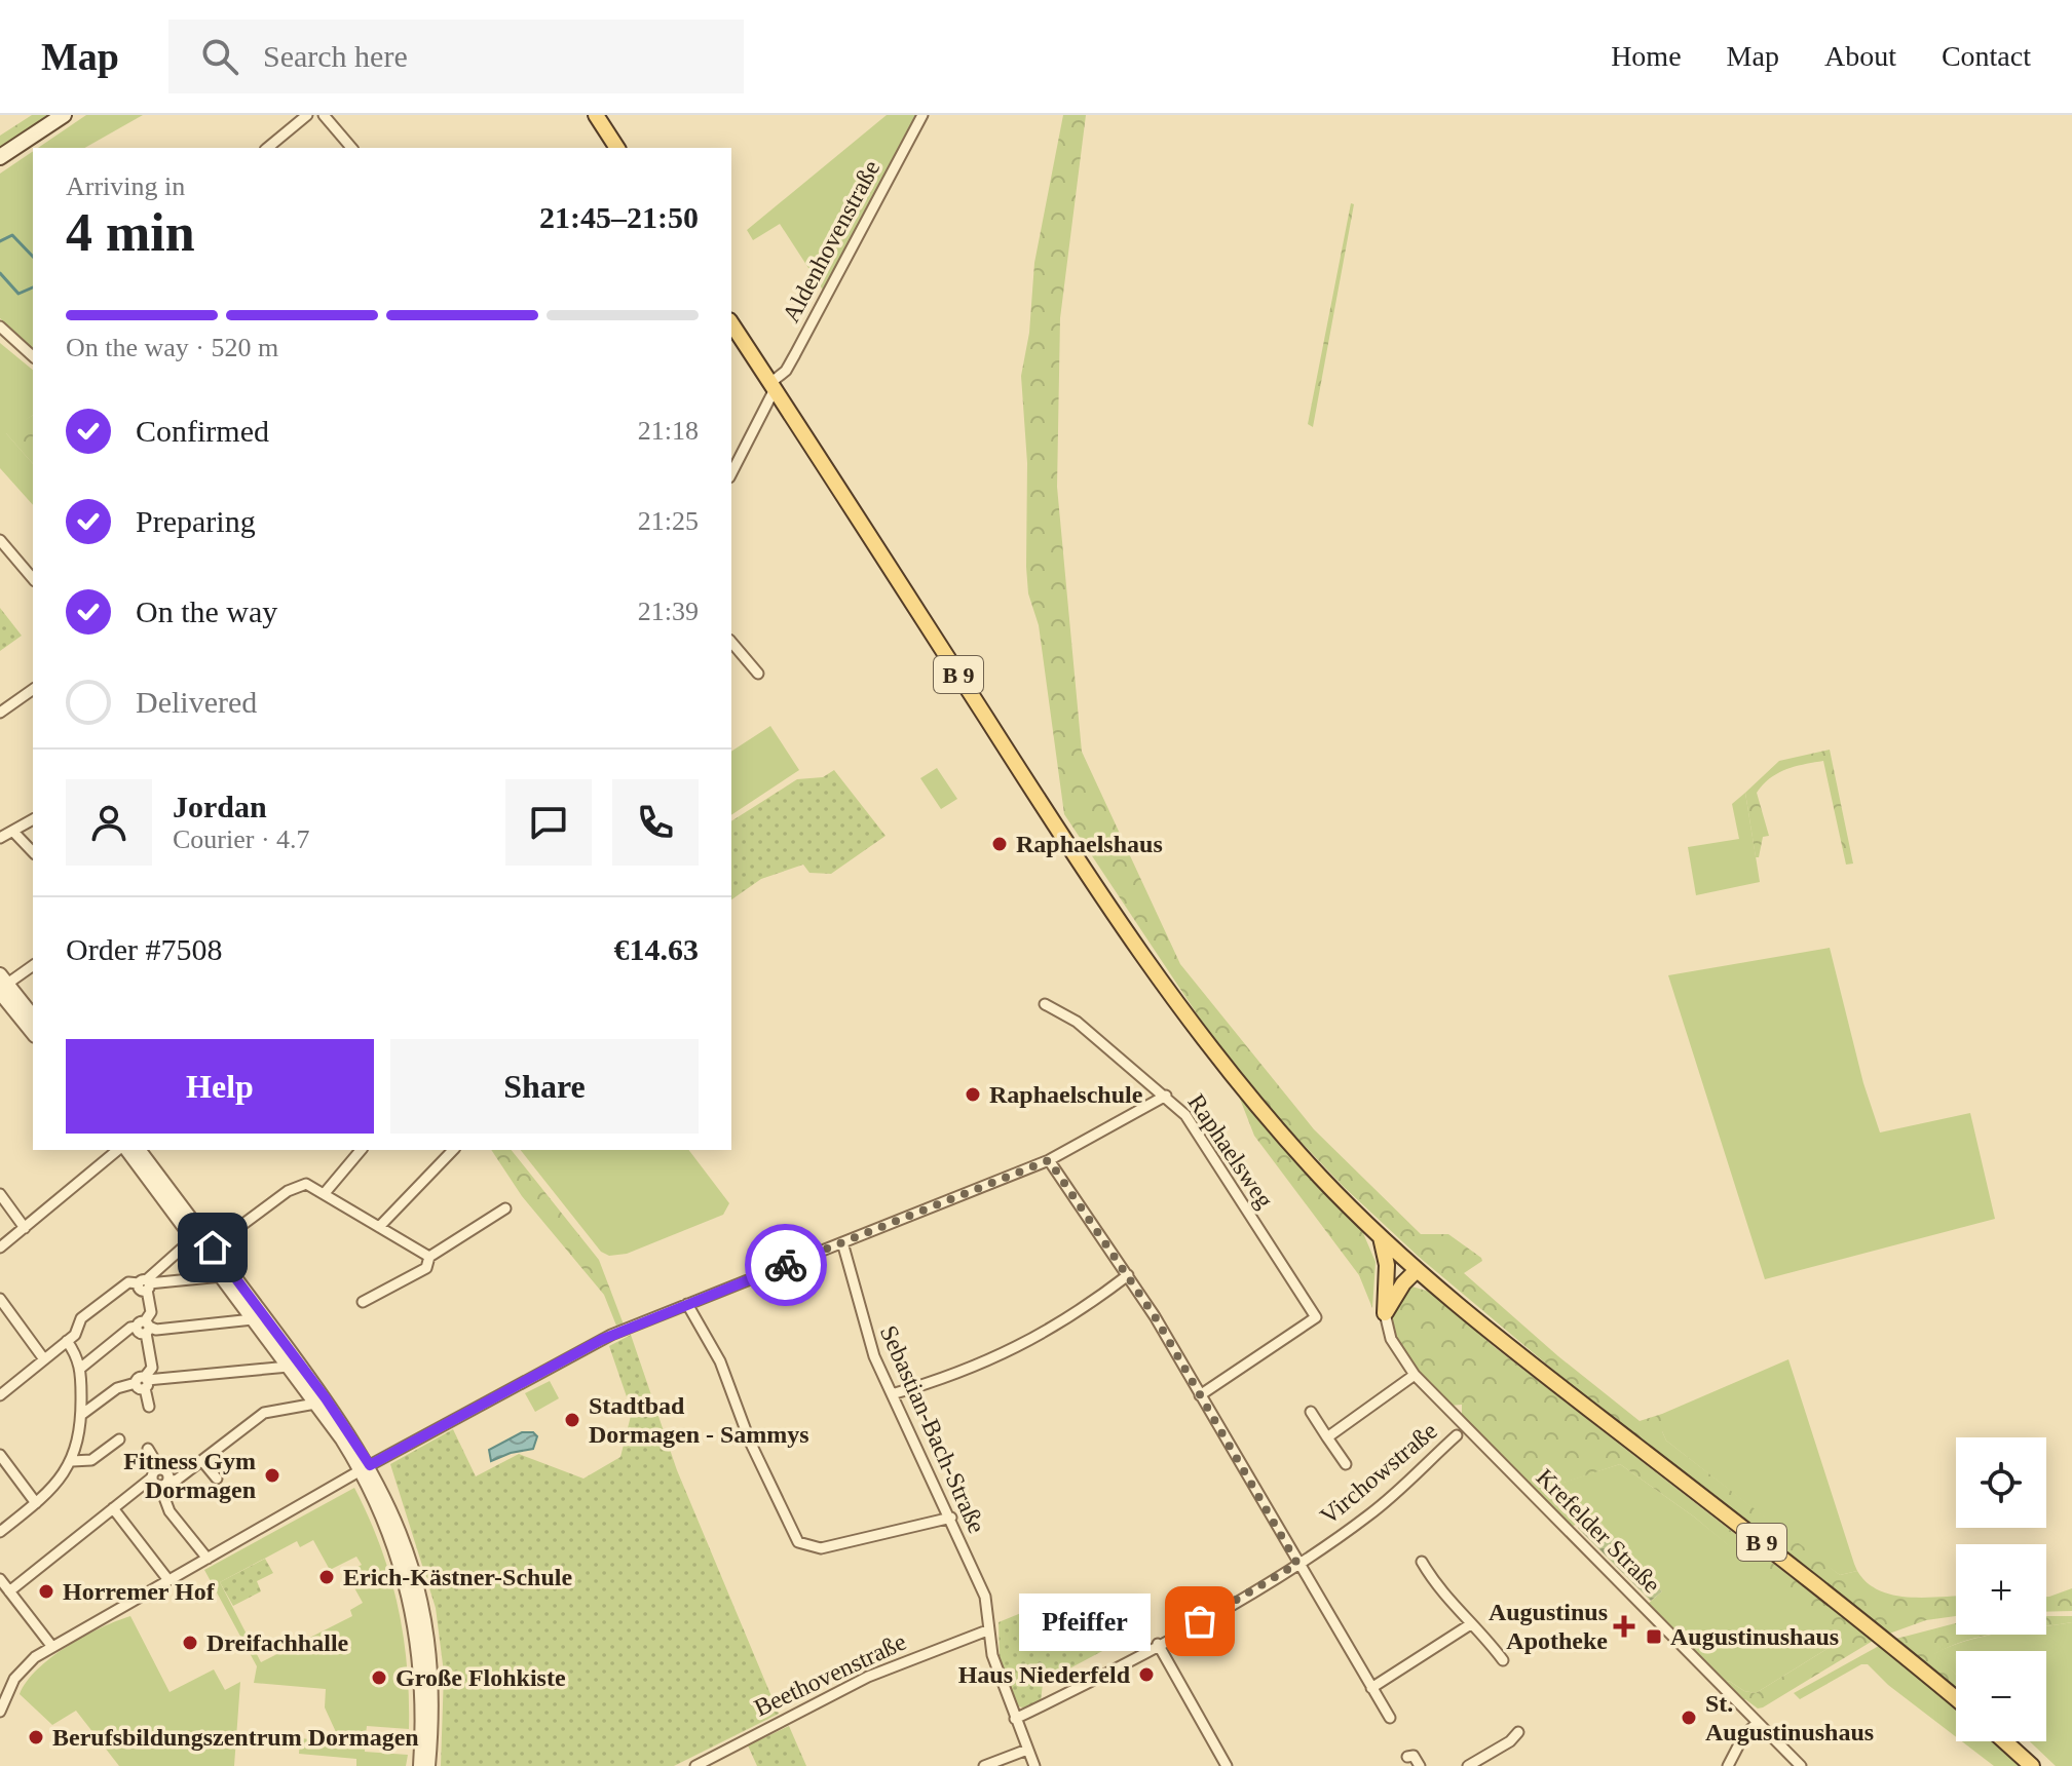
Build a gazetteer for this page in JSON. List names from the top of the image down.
{
  "streets": {
    "main road": ["B 9"],
    "street": [
      "Aldenhovenstraße",
      "Raphaelsweg",
      "Sebastian-Bach-Straße",
      "Virchowstraße",
      "Krefelder Straße",
      "Beethovenstraße"
    ]
  },
  "crossings": [
    ["Aldenhovenstraße", "B 9"],
    ["Sebastian-Bach-Straße", "Virchowstraße"],
    ["Sebastian-Bach-Straße", "Beethovenstraße"]
  ],
  "places": {
    "other": [
      "Raphaelshaus",
      "Raphaelschule",
      "Stadtbad Dormagen - Sammys",
      "Fitness Gym Dormagen",
      "Erich-Kästner-Schule",
      "Horremer Hof",
      "Pfeiffer",
      "Dreifachhalle",
      "Haus Niederfeld",
      "Große Flohkiste",
      "St. Augustinushaus",
      "Berufsbildungszentrum Dormagen"
    ],
    "health": ["Augustinus Apotheke"],
    "transit": ["Augustinushaus"]
  },
  "page": {
    "header": "Map",
    "search": "Search here",
    "nav": [
      "Home",
      "Map",
      "About",
      "Contact"
    ],
    "heading": ["4 min", "Arriving in", "21:45–21:50"],
    "panel": [
      "Jordan",
      "Courier · 4.7",
      "Order #7508",
      "€14.63"
    ],
    "bar": "On the way · 520 m",
    "list": [
      ["Confirmed", "21:18"],
      ["Preparing", "21:25"],
      ["On the way", "21:39"],
      "Delivered"
    ],
    "buttons": ["Help", "Share"],
    "map_buttons": ["+", "−"],
    "bubble": "Pfeiffer"
  }
}
